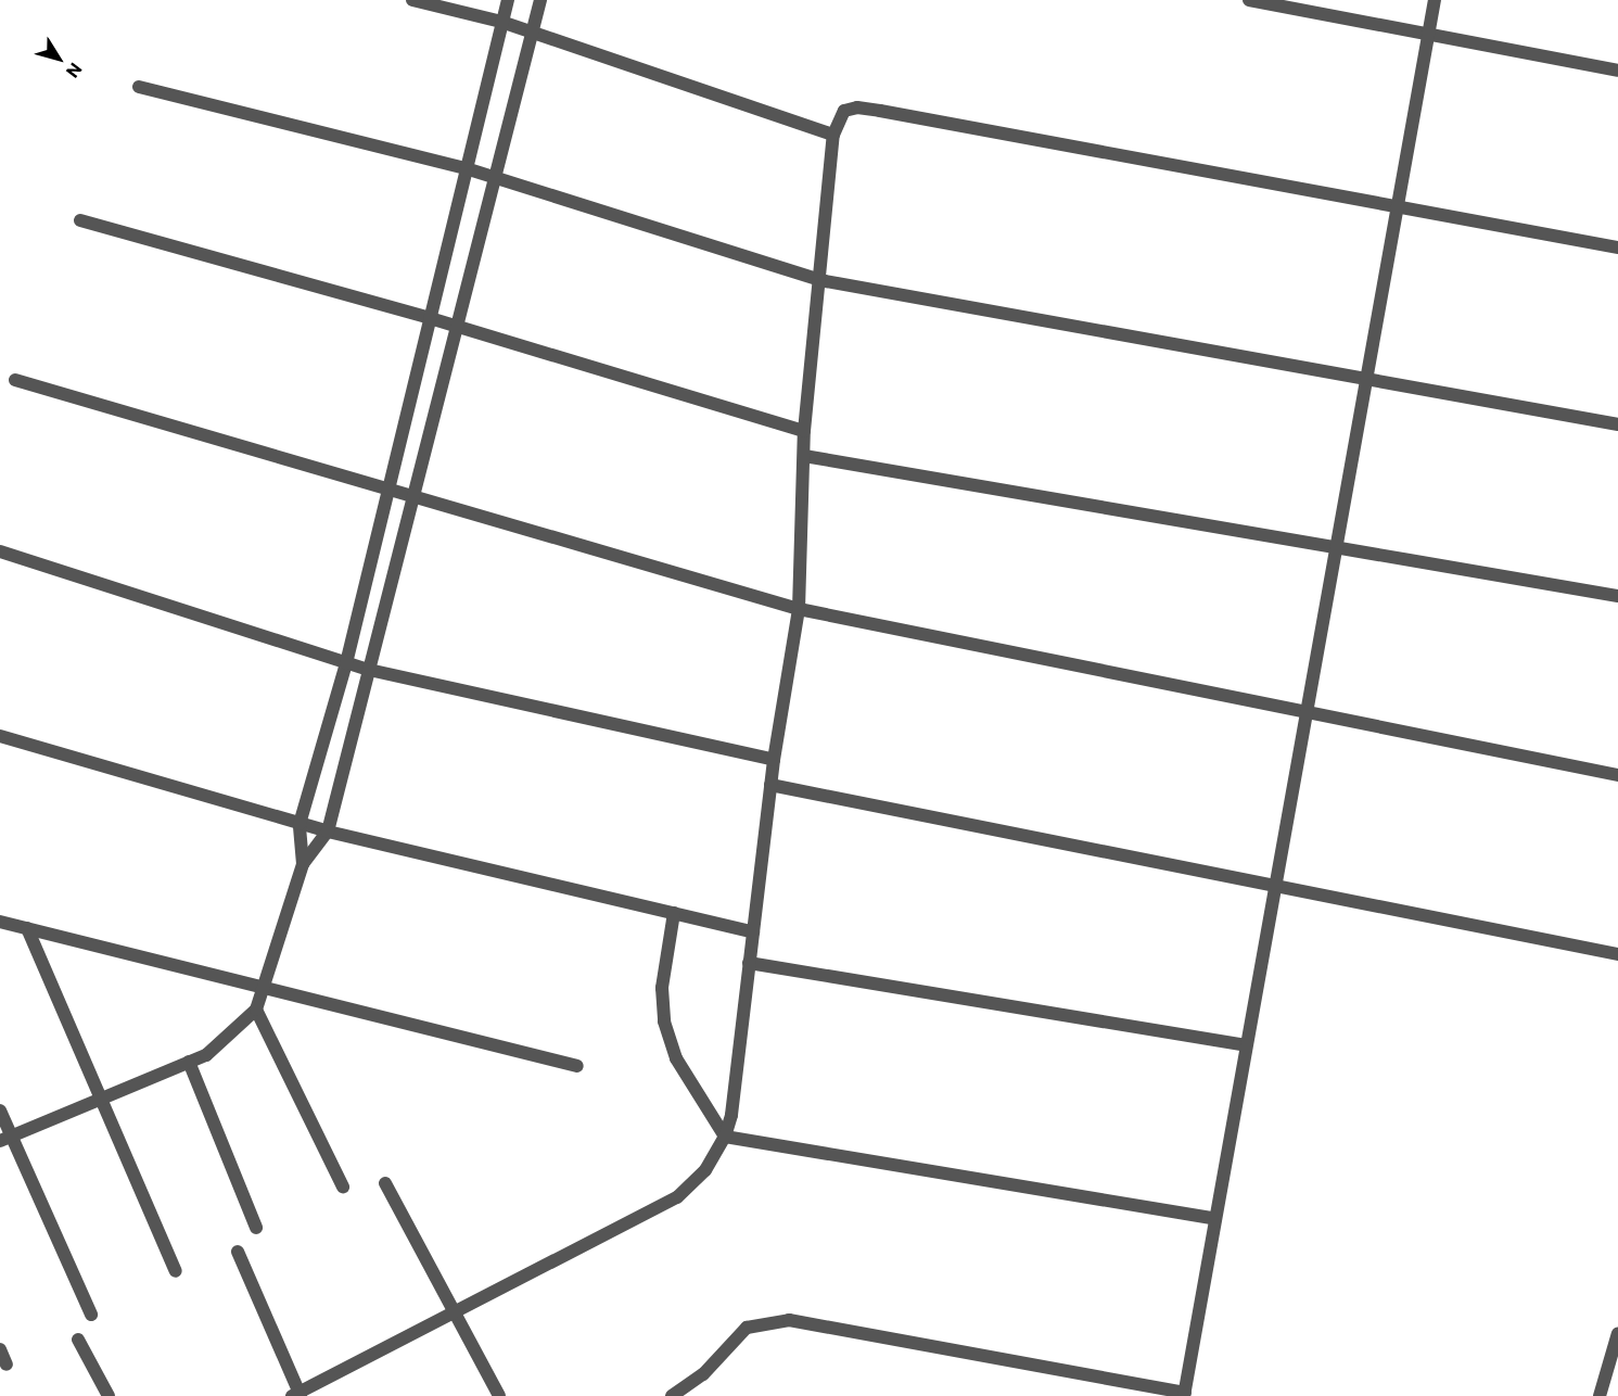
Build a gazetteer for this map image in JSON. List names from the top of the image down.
{
  "north": "bottom right"
}
